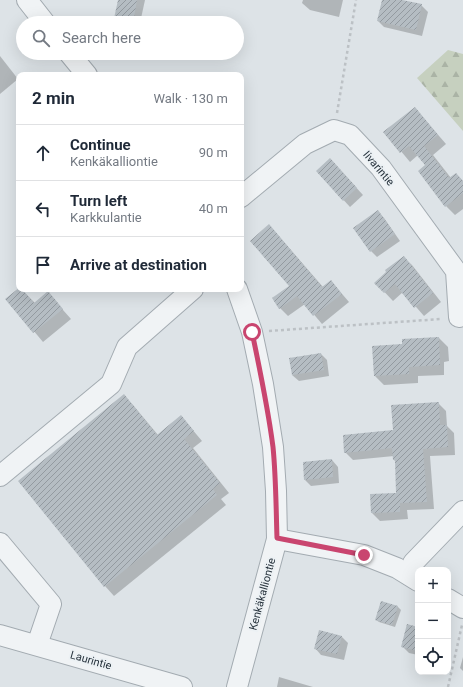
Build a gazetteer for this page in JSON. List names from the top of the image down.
{
  "streets": {
    "street": ["Iivarintie", "Kenkäkalliontie", "Laurintie"]
  },
  "page": {
    "search": "Search here",
    "heading": ["2 min", "Walk · 130 m"],
    "list": [
      ["Continue", "Kenkäkalliontie", "90 m"],
      ["Turn left", "Karkkulantie", "40 m"],
      "Arrive at destination"
    ],
    "map_buttons": ["+", "−"]
  }
}
